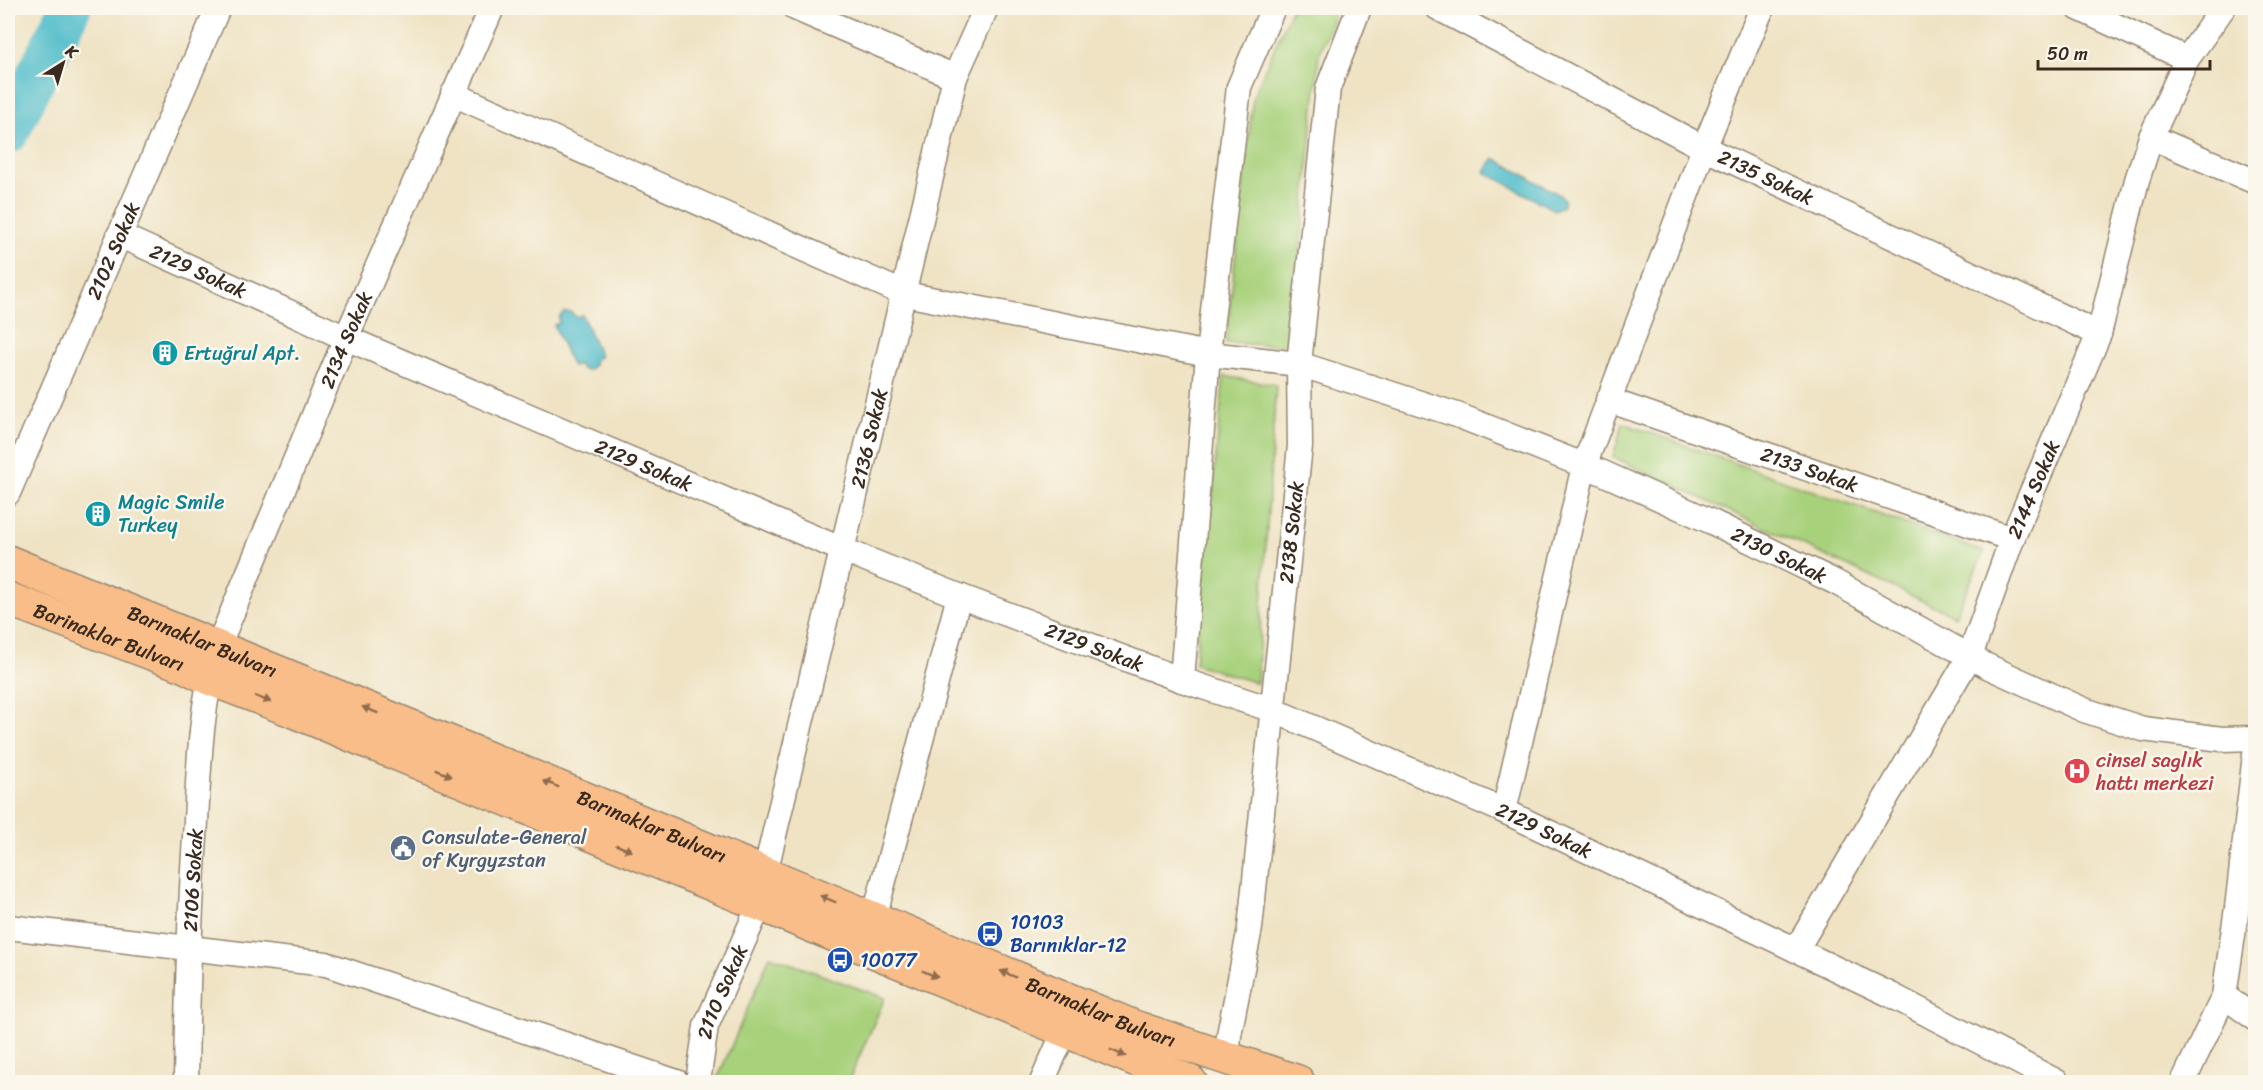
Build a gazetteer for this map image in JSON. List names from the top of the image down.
{
  "streets": {
    "main road": ["Barinaklar Bulvarı", "Barınaklar Bulvarı"],
    "street": [
      "2135 Sokak",
      "2102 Sokak",
      "2129 Sokak",
      "2134 Sokak",
      "2136 Sokak",
      "2133 Sokak",
      "2144 Sokak",
      "2138 Sokak",
      "2130 Sokak",
      "2106 Sokak",
      "2110 Sokak"
    ]
  },
  "crossings": [
    ["2135 Sokak", "2144 Sokak"],
    ["2102 Sokak", "2129 Sokak"],
    ["2129 Sokak", "2134 Sokak"],
    ["2129 Sokak", "2136 Sokak"],
    ["2129 Sokak", "2144 Sokak"],
    ["2129 Sokak", "2138 Sokak"],
    ["2134 Sokak", "2130 Sokak"],
    ["2134 Sokak", "Barinaklar Bulvarı"],
    ["2134 Sokak", "Barınaklar Bulvarı"],
    ["2134 Sokak", "2106 Sokak"],
    ["2136 Sokak", "2130 Sokak"],
    ["2136 Sokak", "Barınaklar Bulvarı"],
    ["2136 Sokak", "2110 Sokak"],
    ["2133 Sokak", "2144 Sokak"],
    ["2144 Sokak", "2130 Sokak"],
    ["2138 Sokak", "2130 Sokak"],
    ["2138 Sokak", "Barınaklar Bulvarı"],
    ["Barinaklar Bulvarı", "Barınaklar Bulvarı"],
    ["Barinaklar Bulvarı", "2106 Sokak"],
    ["Barınaklar Bulvarı", "2106 Sokak"],
    ["Barınaklar Bulvarı", "2110 Sokak"]
  ],
  "places": {
    "building": ["Ertuğrul Apt.", "Magic Smile Turkey"],
    "hospital": ["cinsel saglık hattı merkezi"],
    "public building": ["Consulate-General of Kyrgyzstan"],
    "bus stop": ["10103 Barınıklar-12", "10077"]
  },
  "scale_bar": "50 m",
  "north": "top right"
}
